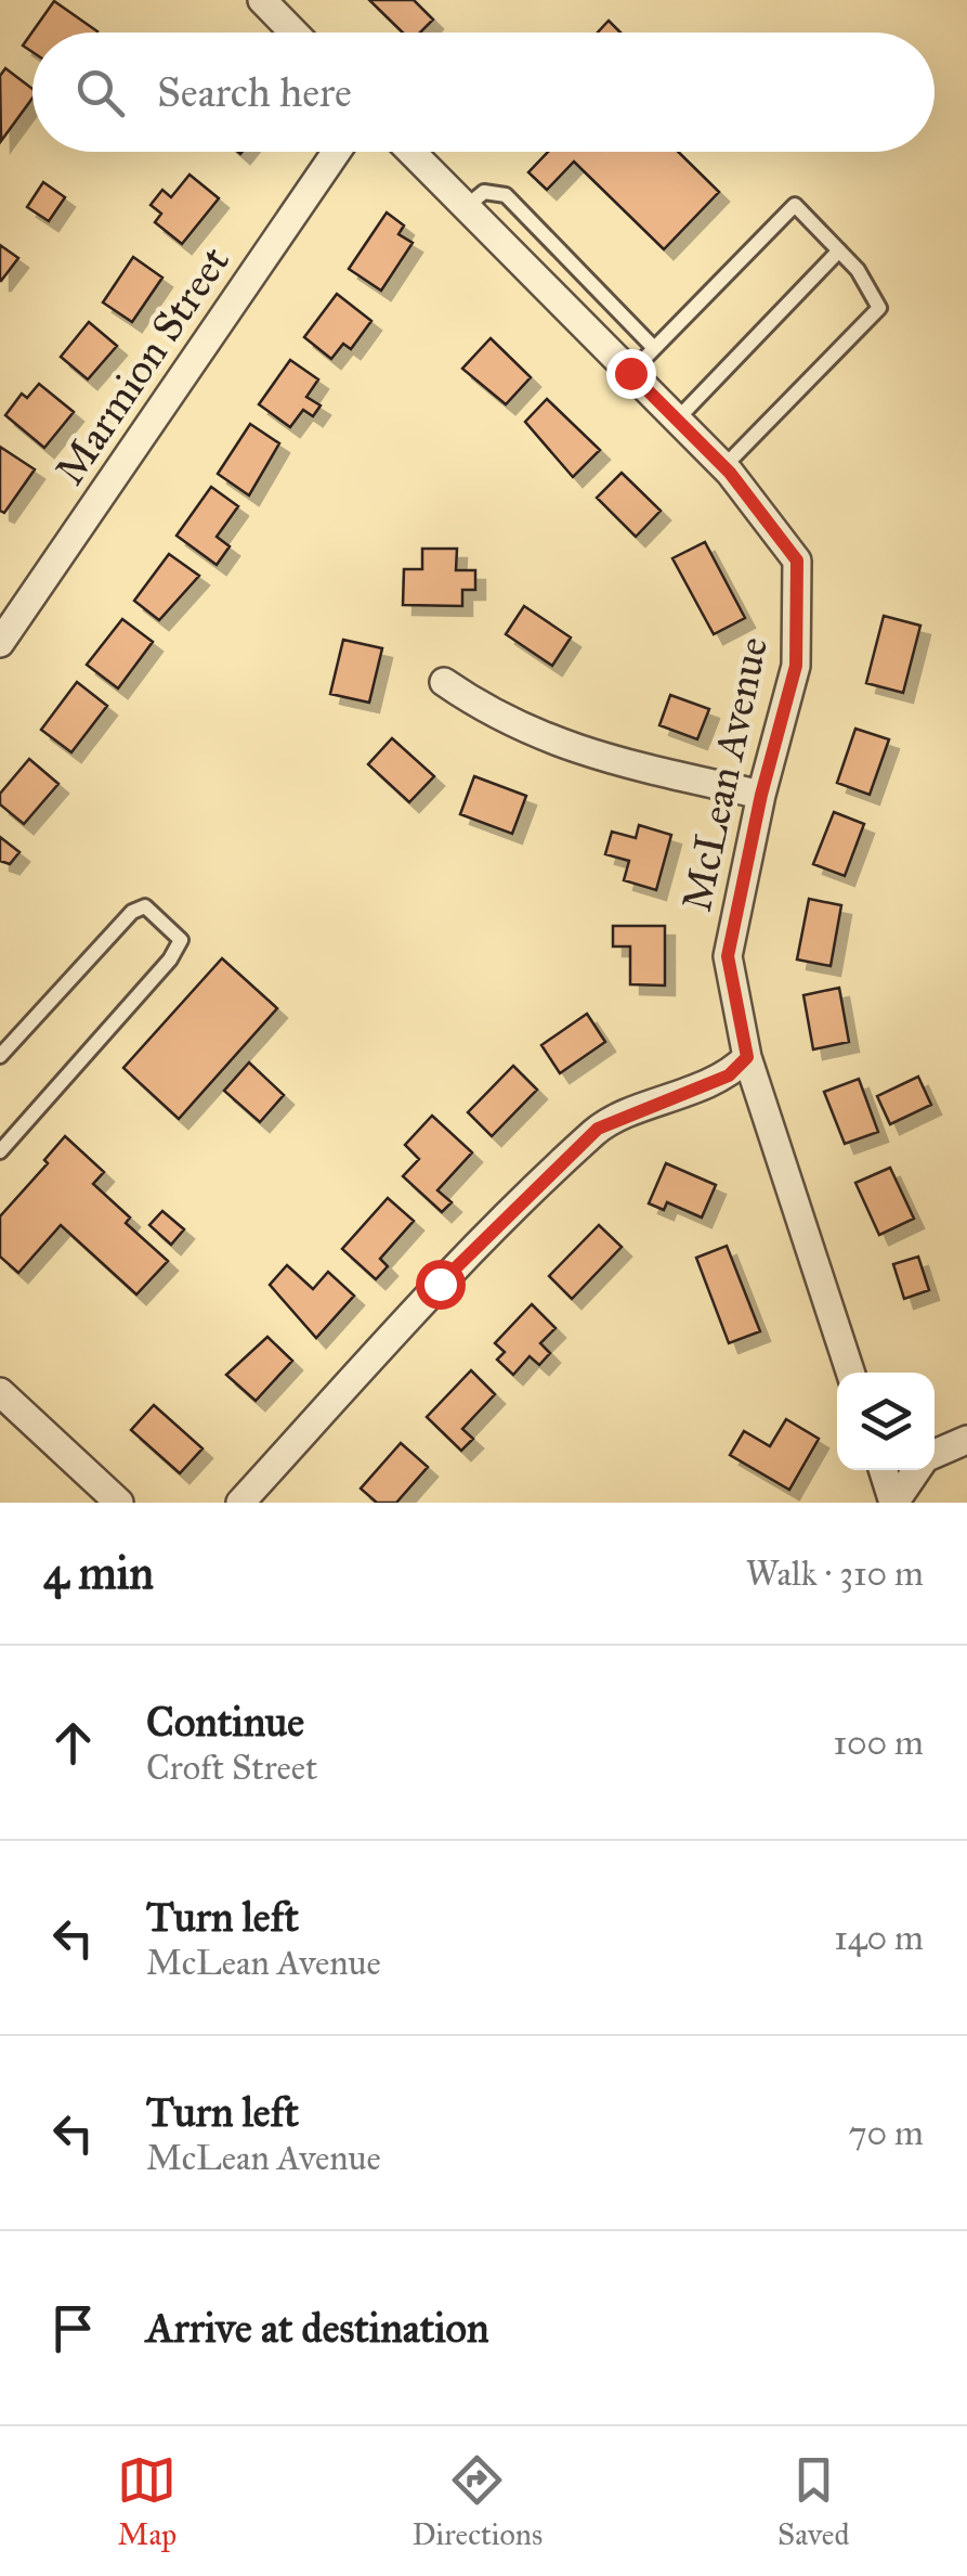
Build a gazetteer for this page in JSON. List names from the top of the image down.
{
  "streets": {
    "street": ["Marmion Street", "McLean Avenue"]
  },
  "page": {
    "search": "Search here",
    "heading": ["4 min", "Walk · 310 m"],
    "list": [
      ["Continue", "Croft Street", "100 m"],
      ["Turn left", "McLean Avenue", "140 m"],
      ["Turn left", "McLean Avenue", "70 m"],
      "Arrive at destination"
    ],
    "nav": ["Map", "Directions", "Saved"]
  }
}
